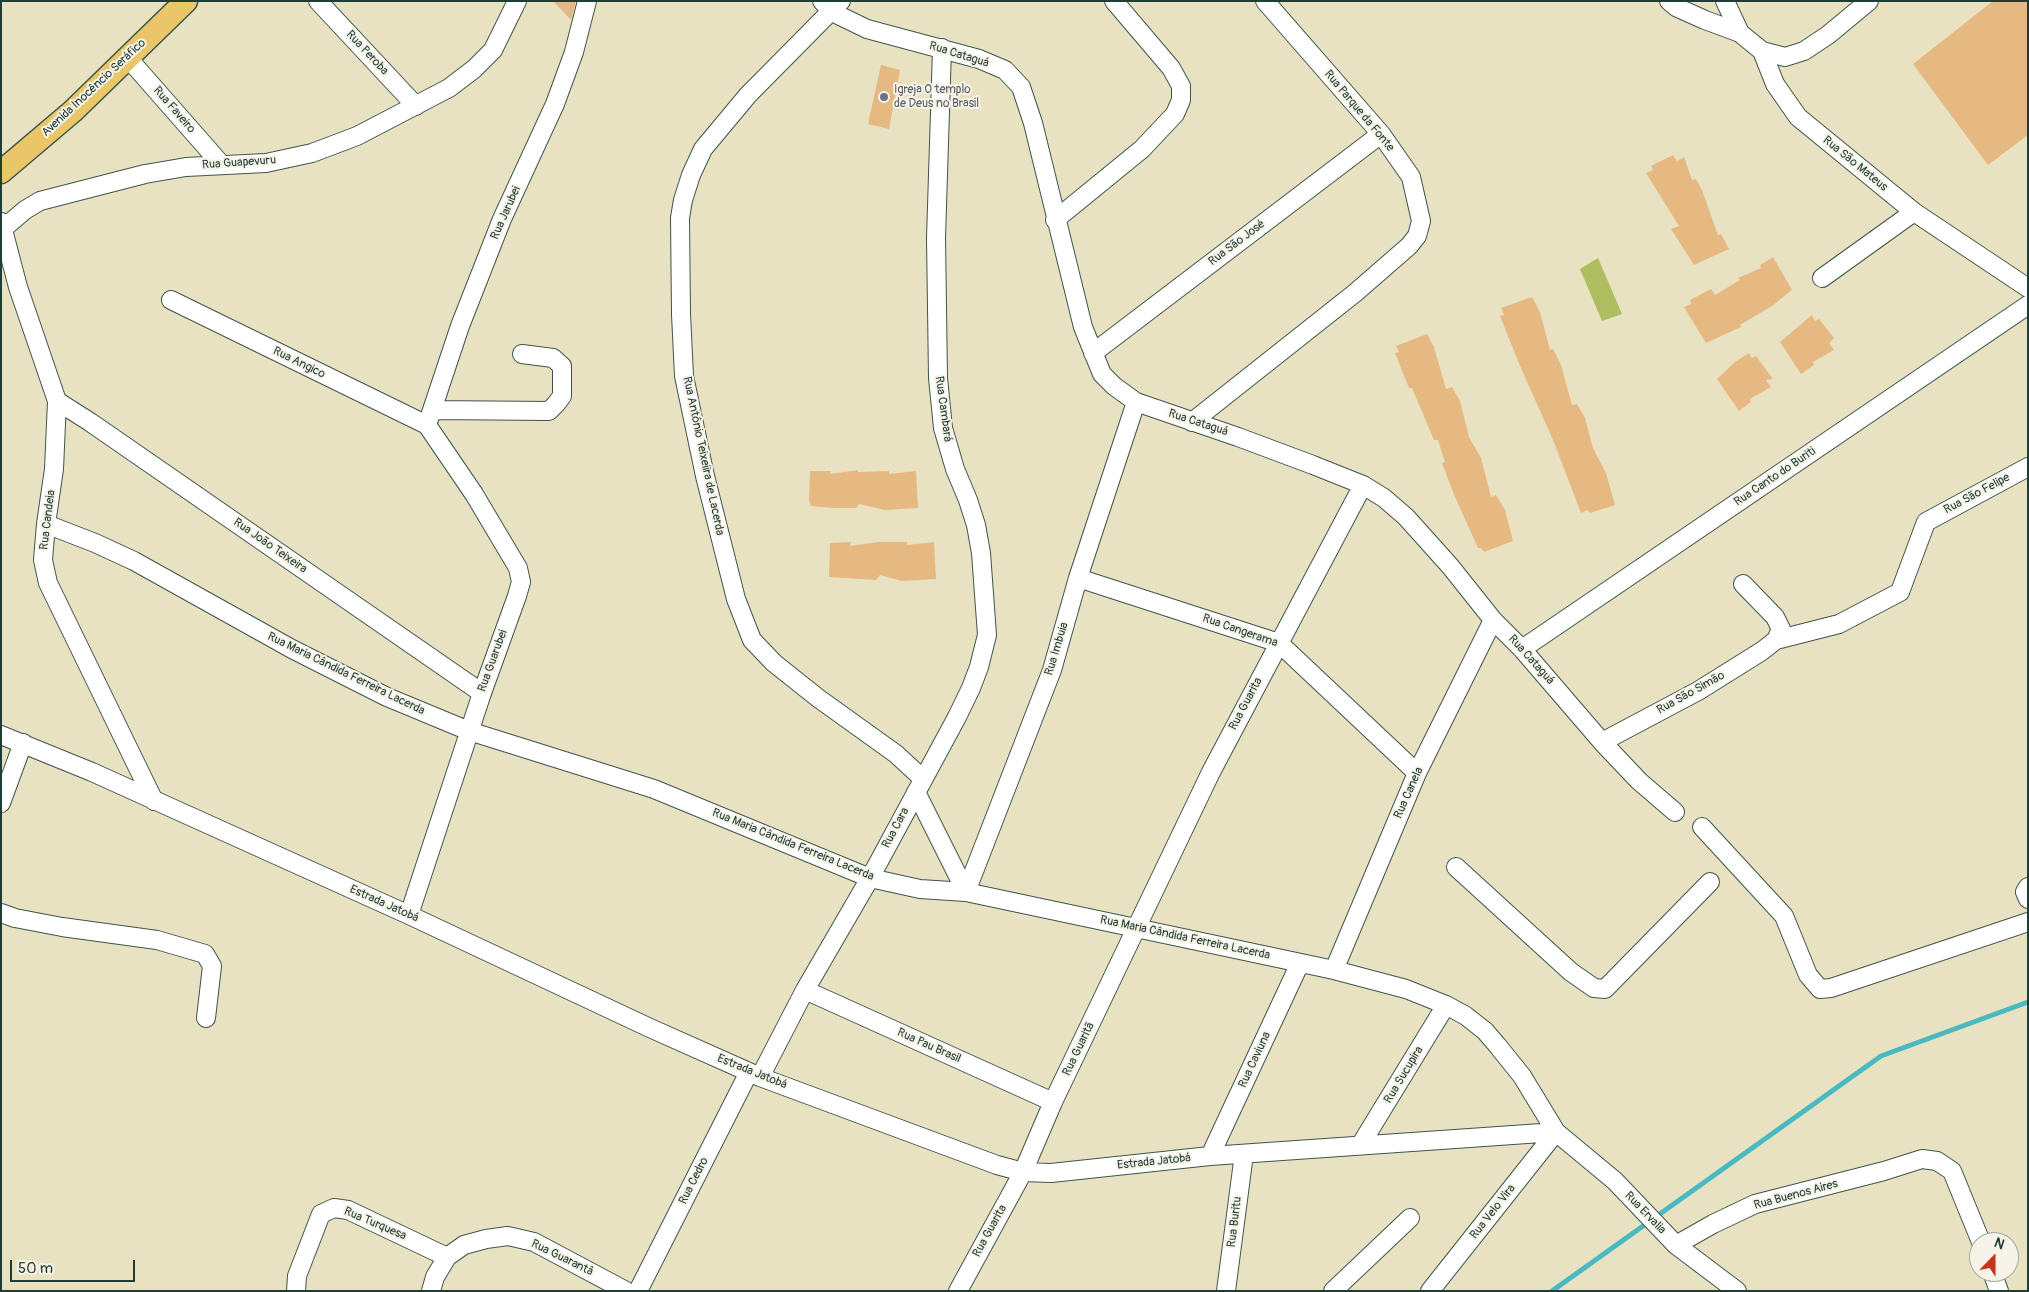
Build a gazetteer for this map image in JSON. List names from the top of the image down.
{
  "streets": {
    "main road": ["Avenida Inocêncio Seráfico"],
    "street": [
      "Rua Peroba",
      "Rua Cataguá",
      "Rua Faveiro",
      "Rua Parque da Fonte",
      "Rua Guapevuru",
      "Rua São Mateus",
      "Rua Jarubei",
      "Rua São José",
      "Rua Angico",
      "Rua Cambará",
      "Rua Antônio Teixeiira de Lacerda",
      "Rua Canto do Buriti",
      "Rua São Felipe",
      "Rua Candeia",
      "Rua João Teixeira",
      "Rua Cangerama",
      "Rua Imbuia",
      "Rua Guarubei",
      "Rua Maria Cândida Ferreira Lacerda",
      "Rua São Simão",
      "Rua Guarita",
      "Rua Canela",
      "Rua Cara",
      "Estrada Jatobá",
      "Rua Pau Brasil",
      "Rua Guaritã",
      "Rua Caviuna",
      "Rua Sucupira",
      "Rua Cedro",
      "Rua Buenos Aires",
      "Rua Velo Vira",
      "Rua Ervalia",
      "Rua Buritu",
      "Rua Turquesa",
      "Rua Guarantâ"
    ]
  },
  "crossings": [
    ["Rua Peroba", "Rua Guapevuru"],
    ["Rua Cataguá", "Rua Parque da Fonte"],
    ["Rua Cataguá", "Rua São José"],
    ["Rua Cataguá", "Rua Cambará"],
    ["Rua Cataguá", "Rua Antônio Teixeiira de Lacerda"],
    ["Rua Cataguá", "Rua Canto do Buriti"],
    ["Rua Cataguá", "Rua Imbuia"],
    ["Rua Cataguá", "Rua São Simão"],
    ["Rua Cataguá", "Rua Guarita"],
    ["Rua Cataguá", "Rua Canela"],
    ["Avenida Inocêncio Seráfico", "Rua Faveiro"],
    ["Rua Faveiro", "Rua Guapevuru"],
    ["Rua Parque da Fonte", "Rua São José"],
    ["Rua Guapevuru", "Rua Candeia"],
    ["Rua Jarubei", "Rua Angico"],
    ["Rua Jarubei", "Rua Guarubei"],
    ["Rua Angico", "Rua Guarubei"],
    ["Rua Cambará", "Rua Antônio Teixeiira de Lacerda"],
    ["Rua Cambará", "Rua Cara"],
    ["Rua Antônio Teixeiira de Lacerda", "Rua Cara"],
    ["Rua São Felipe", "Rua São Simão"],
    ["Rua Candeia", "Rua João Teixeira"],
    ["Rua Candeia", "Rua Maria Cândida Ferreira Lacerda"],
    ["Rua Candeia", "Estrada Jatobá"],
    ["Rua João Teixeira", "Rua Guarubei"],
    ["Rua Cangerama", "Rua Imbuia"],
    ["Rua Cangerama", "Rua Guarita"],
    ["Rua Cangerama", "Rua Canela"],
    ["Rua Imbuia", "Rua Maria Cândida Ferreira Lacerda"],
    ["Rua Guarubei", "Rua Maria Cândida Ferreira Lacerda"],
    ["Rua Guarubei", "Estrada Jatobá"],
    ["Rua Maria Cândida Ferreira Lacerda", "Rua Guarita"],
    ["Rua Maria Cândida Ferreira Lacerda", "Rua Canela"],
    ["Rua Maria Cândida Ferreira Lacerda", "Rua Cara"],
    ["Rua Maria Cândida Ferreira Lacerda", "Estrada Jatobá"],
    ["Rua Maria Cândida Ferreira Lacerda", "Rua Guaritã"],
    ["Rua Maria Cândida Ferreira Lacerda", "Rua Caviuna"],
    ["Rua Maria Cândida Ferreira Lacerda", "Rua Sucupira"],
    ["Rua Maria Cândida Ferreira Lacerda", "Rua Cedro"],
    ["Rua Maria Cândida Ferreira Lacerda", "Rua Velo Vira"],
    ["Rua Maria Cândida Ferreira Lacerda", "Rua Ervalia"],
    ["Rua Guarita", "Estrada Jatobá"],
    ["Rua Guarita", "Rua Guaritã"],
    ["Rua Cara", "Rua Cedro"],
    ["Estrada Jatobá", "Rua Guaritã"],
    ["Estrada Jatobá", "Rua Caviuna"],
    ["Estrada Jatobá", "Rua Sucupira"],
    ["Estrada Jatobá", "Rua Cedro"],
    ["Estrada Jatobá", "Rua Velo Vira"],
    ["Estrada Jatobá", "Rua Ervalia"],
    ["Estrada Jatobá", "Rua Buritu"],
    ["Rua Pau Brasil", "Rua Guaritã"],
    ["Rua Pau Brasil", "Rua Cedro"],
    ["Rua Buenos Aires", "Rua Ervalia"],
    ["Rua Velo Vira", "Rua Ervalia"],
    ["Rua Turquesa", "Rua Guarantâ"]
  ],
  "places": ["Igreja O templo de Deus no Brasil"],
  "scale_bar": "50 m",
  "north": "top"
}
